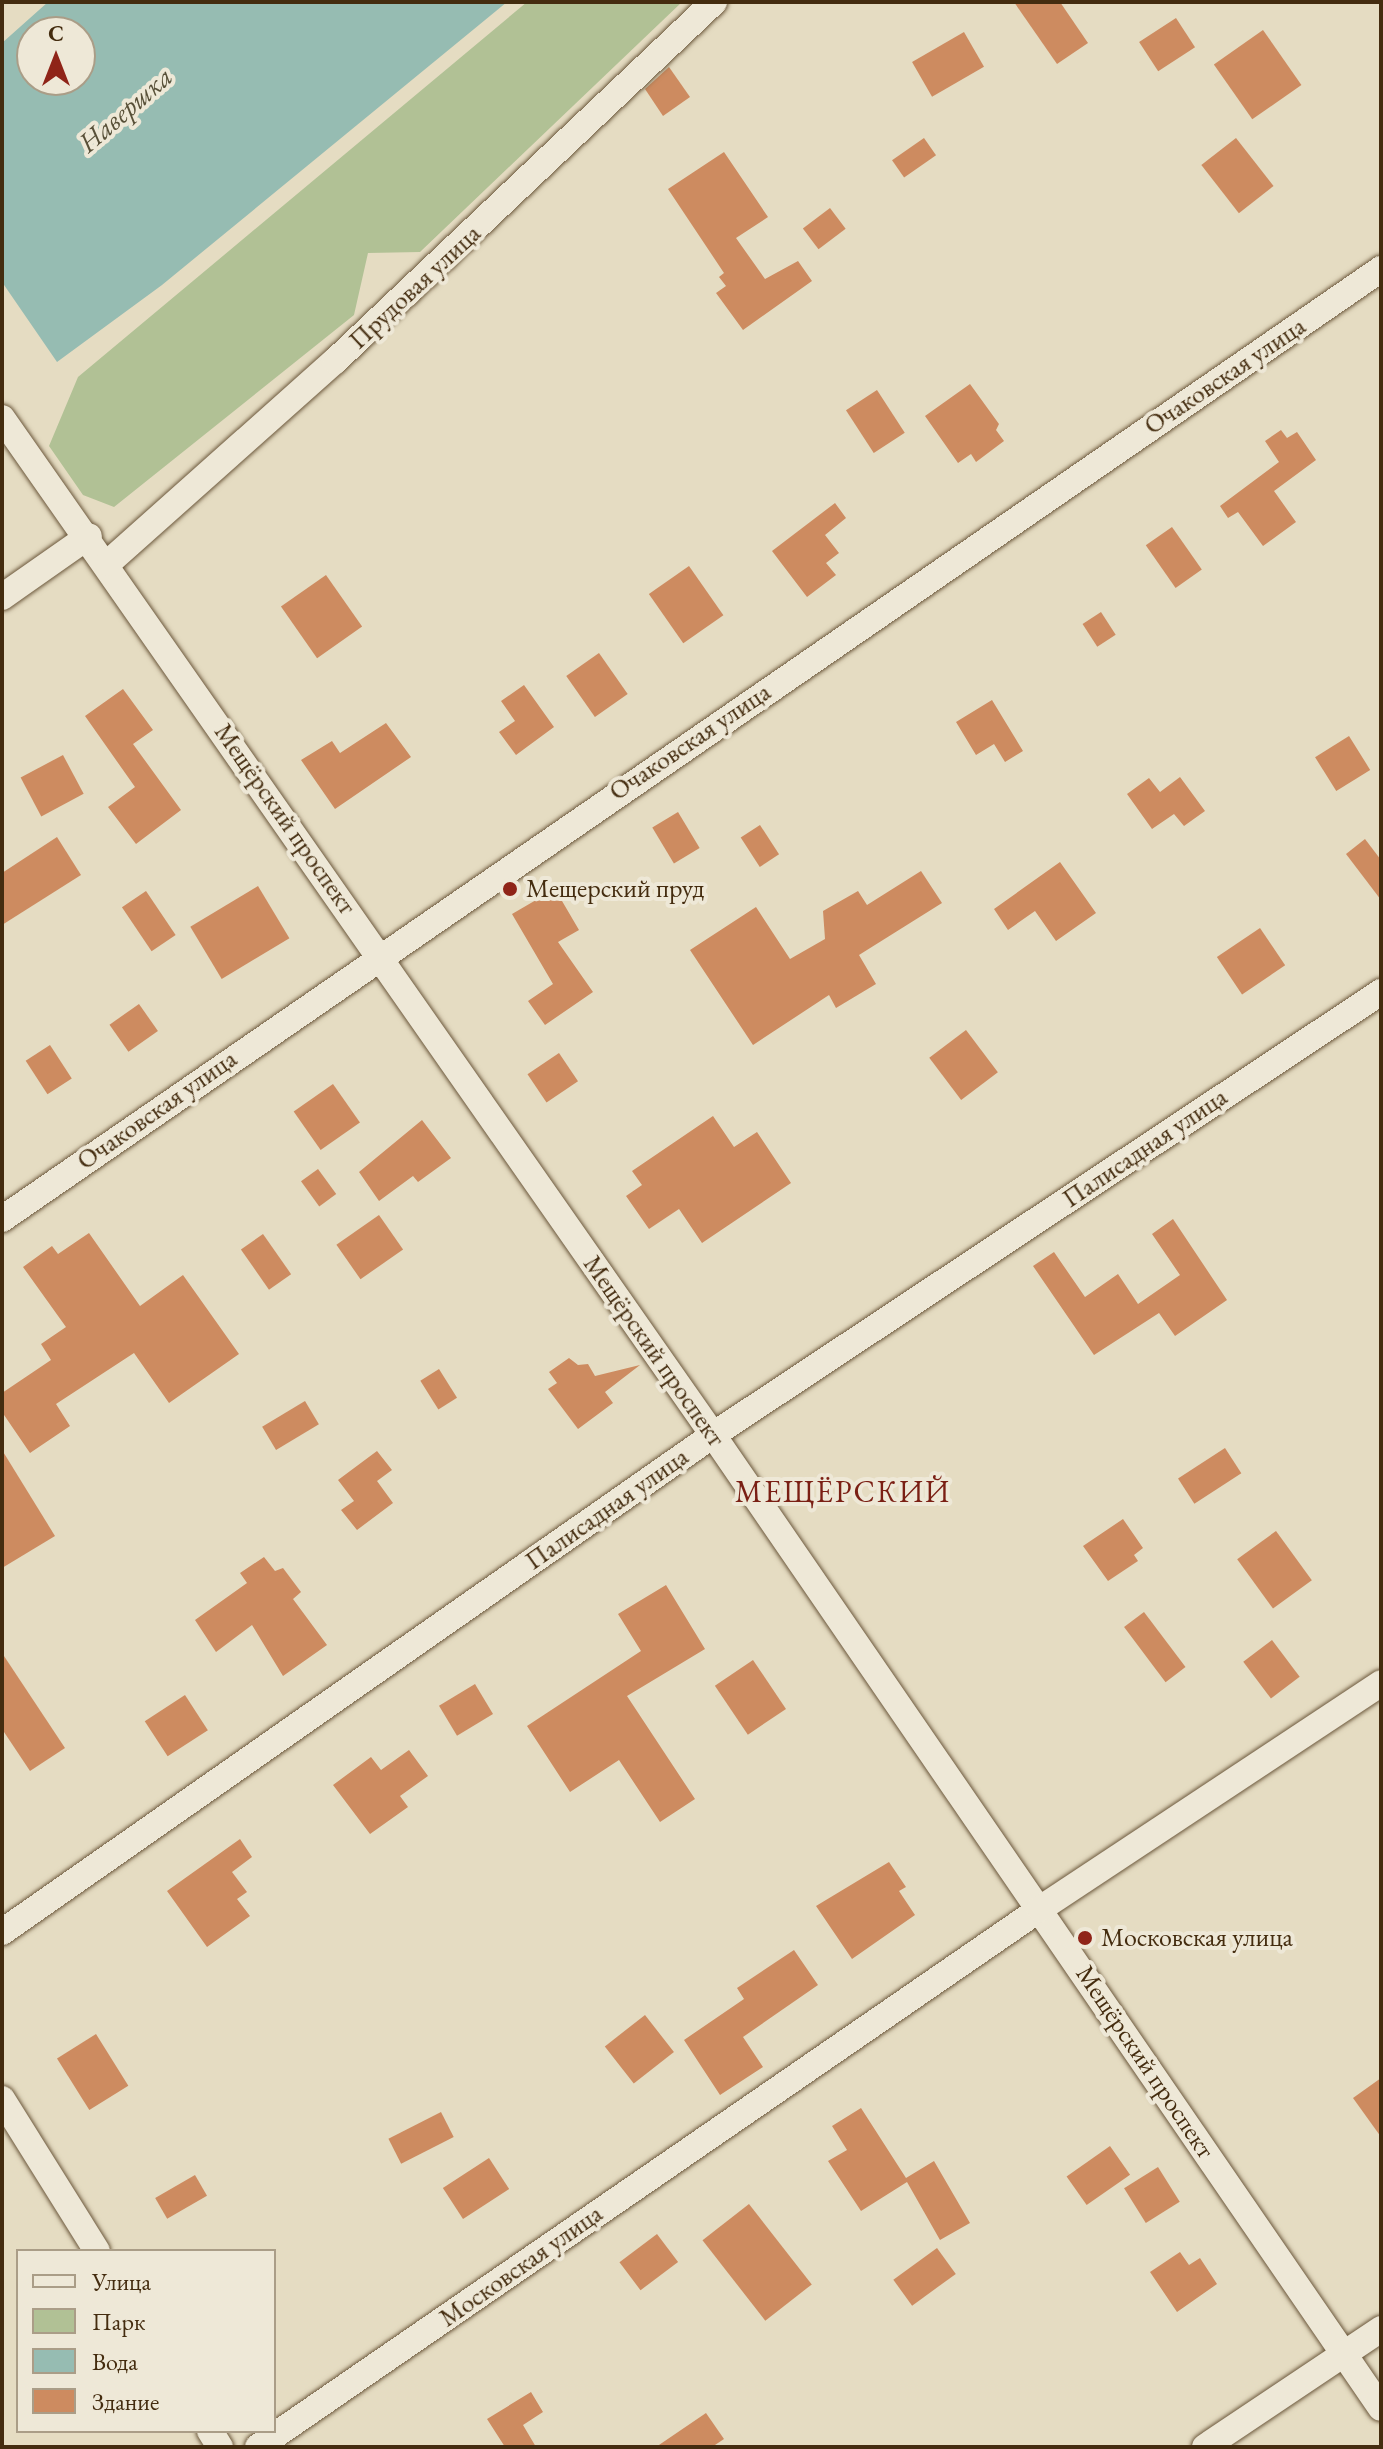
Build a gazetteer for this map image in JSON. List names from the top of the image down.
{
  "streets": {
    "street": [
      "Прудовая улица",
      "Очаковская улица",
      "Мещёрский проспект",
      "Палисадная улица",
      "Московская улица"
    ]
  },
  "crossings": [
    ["Прудовая улица", "Мещёрский проспект"],
    ["Очаковская улица", "Мещёрский проспект"],
    ["Мещёрский проспект", "Палисадная улица"],
    ["Мещёрский проспект", "Московская улица"]
  ],
  "districts": ["МЕЩЁРСКИЙ"],
  "water": ["Навершка"],
  "places": ["Мещерский пруд", "Московская улица"],
  "legend": [
    "Улица",
    "Парк",
    "Вода",
    "Здание"
  ],
  "north": "top"
}
